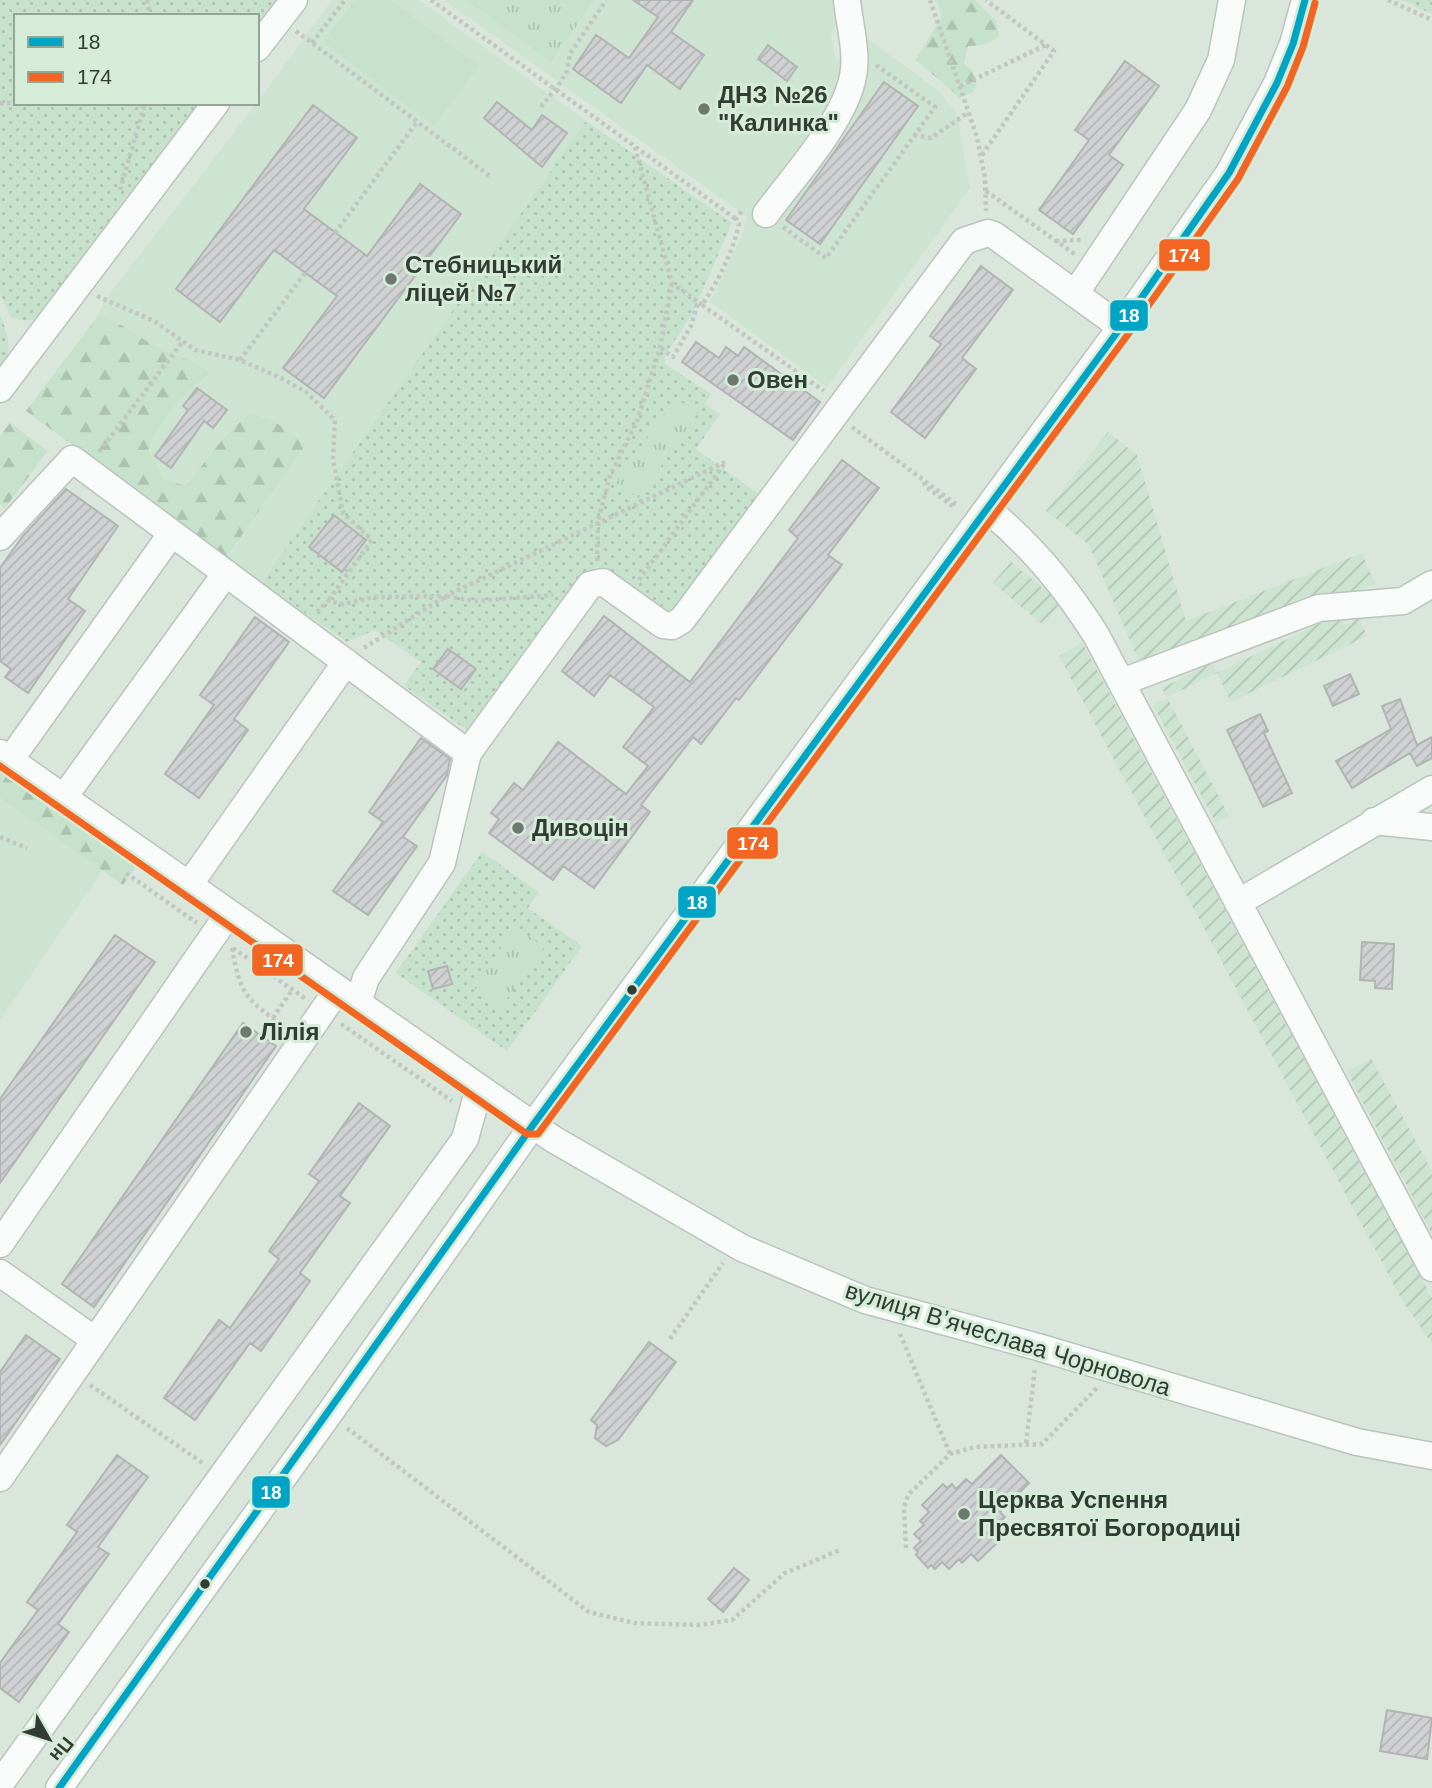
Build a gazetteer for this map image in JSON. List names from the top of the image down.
{
  "streets": {
    "street": ["вулиця Вʼячеслава Чорновола"]
  },
  "places": [
    "ДНЗ №26 \"Калинка\"",
    "Стебницький ліцей №7",
    "Овен",
    "Дивоцін",
    "Лілія",
    "Церква Успення Пресвятої Богородиці"
  ],
  "lines": ["transit line 18", "transit line 174"],
  "legend": ["18", "174"],
  "north": "bottom right"
}
